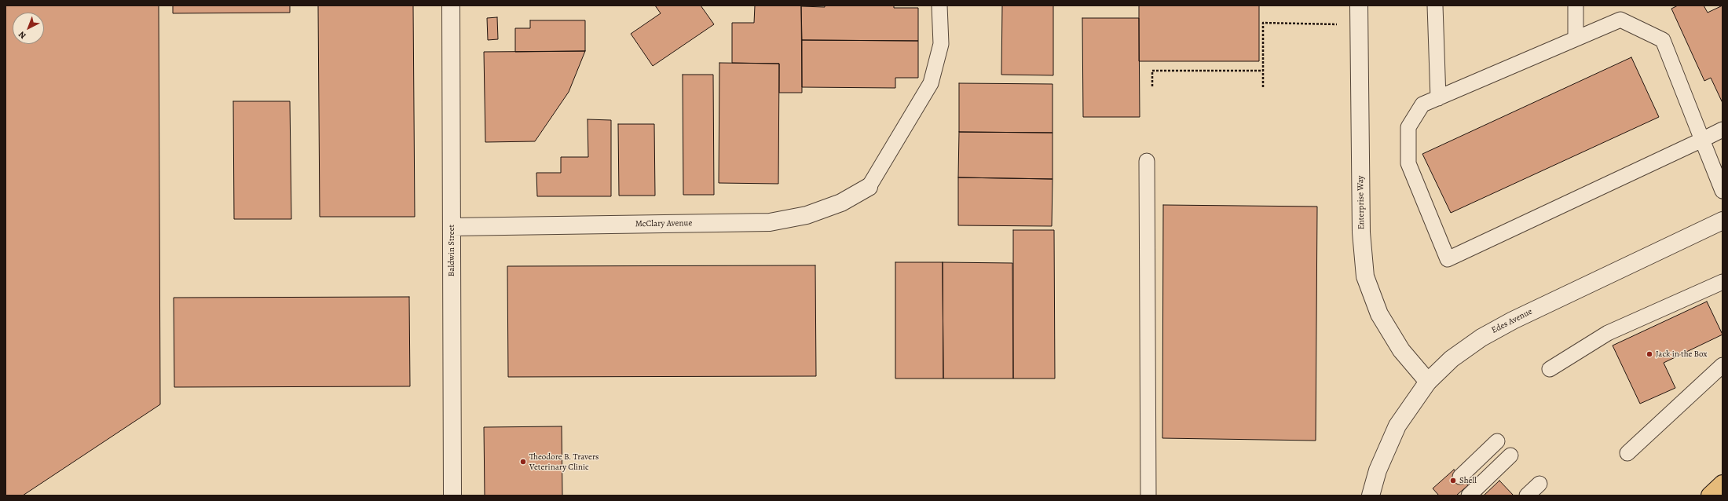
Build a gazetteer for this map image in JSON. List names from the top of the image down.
{
  "streets": {
    "street": [
      "Enterprise Way",
      "McClary Avenue",
      "Baldwin Street",
      "Edes Avenue"
    ]
  },
  "crossings": [
    ["Enterprise Way", "Edes Avenue"],
    ["McClary Avenue", "Baldwin Street"]
  ],
  "places": ["Jack in the Box", "Theodore B. Travers Veterinary Clinic", "Shell"],
  "north": "bottom left"
}
